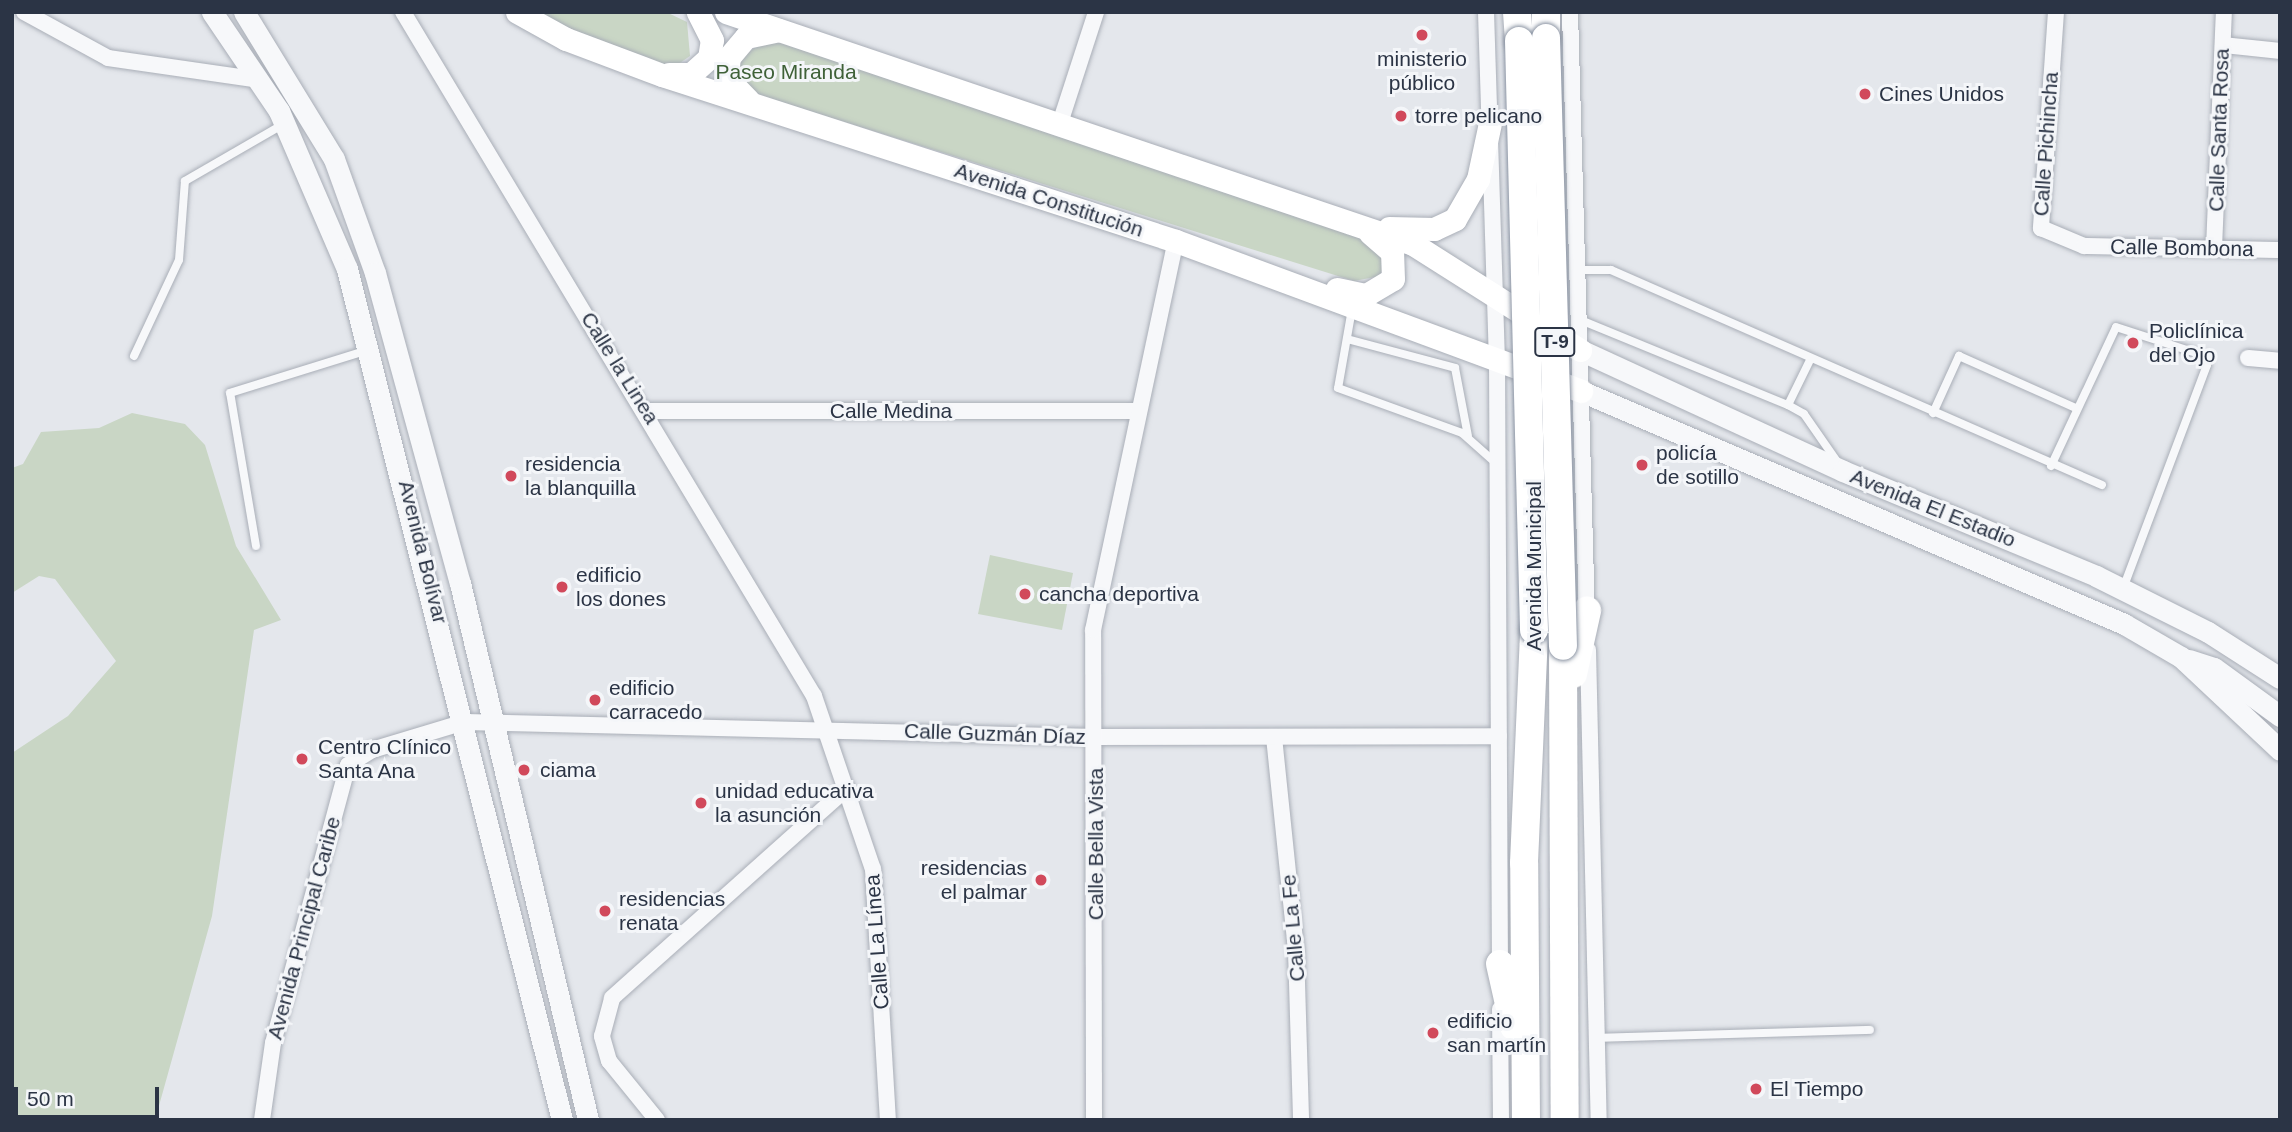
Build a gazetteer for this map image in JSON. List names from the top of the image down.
{
  "streets": {
    "highway": ["T-9", "Avenida Municipal"],
    "main road": ["Avenida Constitución"],
    "street": [
      "Calle Santa Rosa",
      "Calle Pichincha",
      "Calle Bombona",
      "Calle la Linea",
      "Calle Medina",
      "Avenida El Estadio",
      "Avenida Bolívar",
      "Calle Guzmán Díaz",
      "Calle Bella Vista",
      "Avenida Principal Caribe",
      "Calle La Fe",
      "Calle La Línea"
    ]
  },
  "crossings": [
    ["Calle Santa Rosa", "Calle Bombona"],
    ["Calle Pichincha", "Calle Bombona"],
    ["Avenida Constitución", "T-9"],
    ["Avenida Constitución", "Avenida El Estadio"],
    ["Avenida Constitución", "Avenida Municipal"],
    ["Avenida Constitución", "Calle Bella Vista"],
    ["T-9", "Avenida El Estadio"],
    ["Calle la Linea", "Calle Medina"],
    ["Calle la Linea", "Calle Guzmán Díaz"],
    ["Calle la Linea", "Calle La Línea"],
    ["Calle Medina", "Calle Bella Vista"],
    ["Avenida Bolívar", "Calle Guzmán Díaz"],
    ["Avenida Bolívar", "Avenida Principal Caribe"],
    ["Avenida Municipal", "Calle Guzmán Díaz"],
    ["Calle Guzmán Díaz", "Calle Bella Vista"],
    ["Calle Guzmán Díaz", "Avenida Principal Caribe"],
    ["Calle Guzmán Díaz", "Calle La Fe"],
    ["Calle Guzmán Díaz", "Calle La Línea"]
  ],
  "parks": ["Paseo Miranda"],
  "places": [
    "ministerio público",
    "Cines Unidos",
    "torre pelicano",
    "Policlínica del Ojo",
    "policía de sotillo",
    "residencia la blanquilla",
    "edificio los dones",
    "cancha deportiva",
    "edificio carracedo",
    "Centro Clínico Santa Ana",
    "ciama",
    "unidad educativa la asunción",
    "residencias el palmar",
    "residencias renata",
    "edificio san martín",
    "El Tiempo"
  ],
  "scale_bar": "50 m"
}
